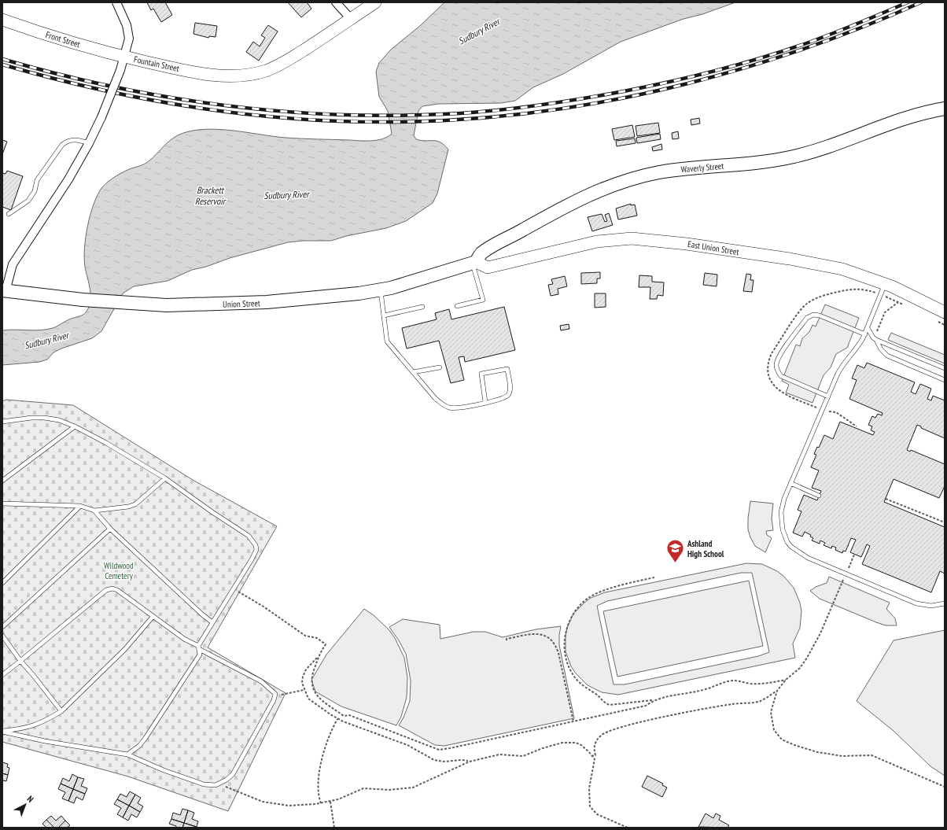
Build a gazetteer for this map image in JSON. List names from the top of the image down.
{
  "streets": {
    "main road": ["Waverly Street", "Union Street"],
    "street": ["Front Street", "Fountain Street", "East Union Street"]
  },
  "crossings": [
    ["Front Street", "Fountain Street"],
    ["Fountain Street", "Union Street"],
    ["Waverly Street", "East Union Street"],
    ["Waverly Street", "Union Street"],
    ["East Union Street", "Union Street"]
  ],
  "water": ["Sudbury River", "Brackett Reservoir"],
  "parks": ["Wildwood Cemetery"],
  "places": {
    "school or university": ["Ashland High School"]
  },
  "north": "top right"
}
